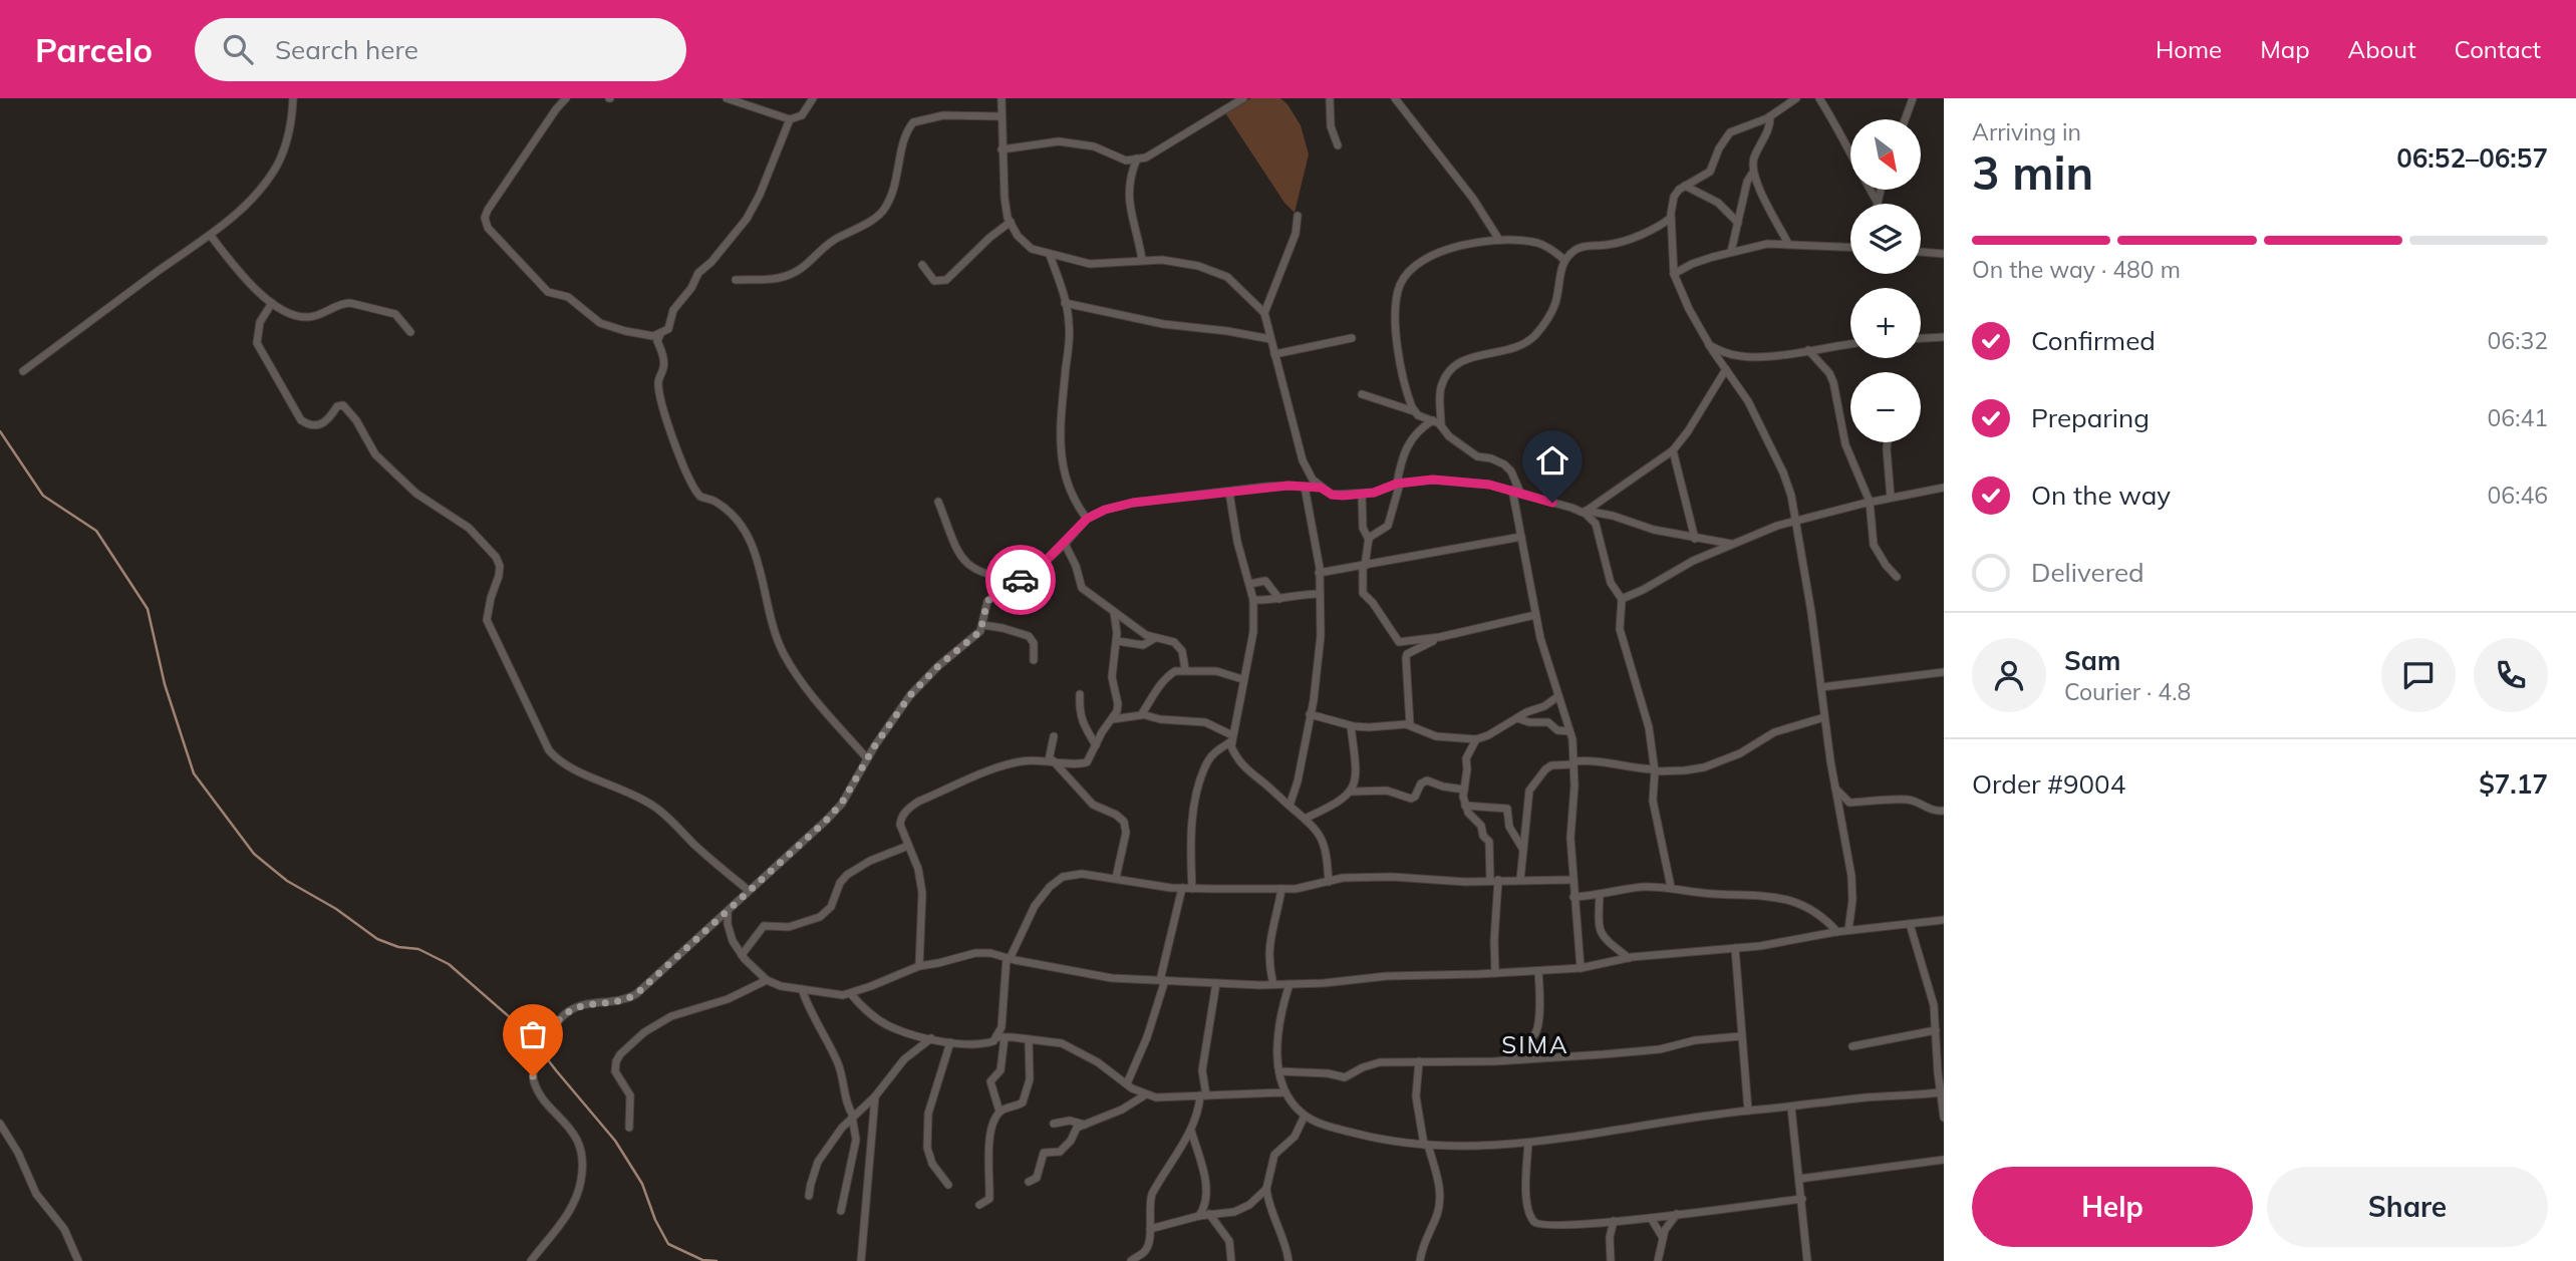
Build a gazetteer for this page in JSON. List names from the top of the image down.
{
  "districts": ["SIMA"],
  "north": "bottom right",
  "page": {
    "header": "Parcelo",
    "search": "Search here",
    "nav": [
      "Home",
      "Map",
      "About",
      "Contact"
    ],
    "heading": ["3 min", "Arriving in", "06:52–06:57"],
    "panel": [
      "Sam",
      "Courier · 4.8",
      "Order #9004",
      "$7.17"
    ],
    "map_buttons": ["+", "−"],
    "bar": "On the way · 480 m",
    "list": [
      ["Confirmed", "06:32"],
      ["Preparing", "06:41"],
      ["On the way", "06:46"],
      "Delivered"
    ],
    "buttons": ["Help", "Share"]
  }
}
